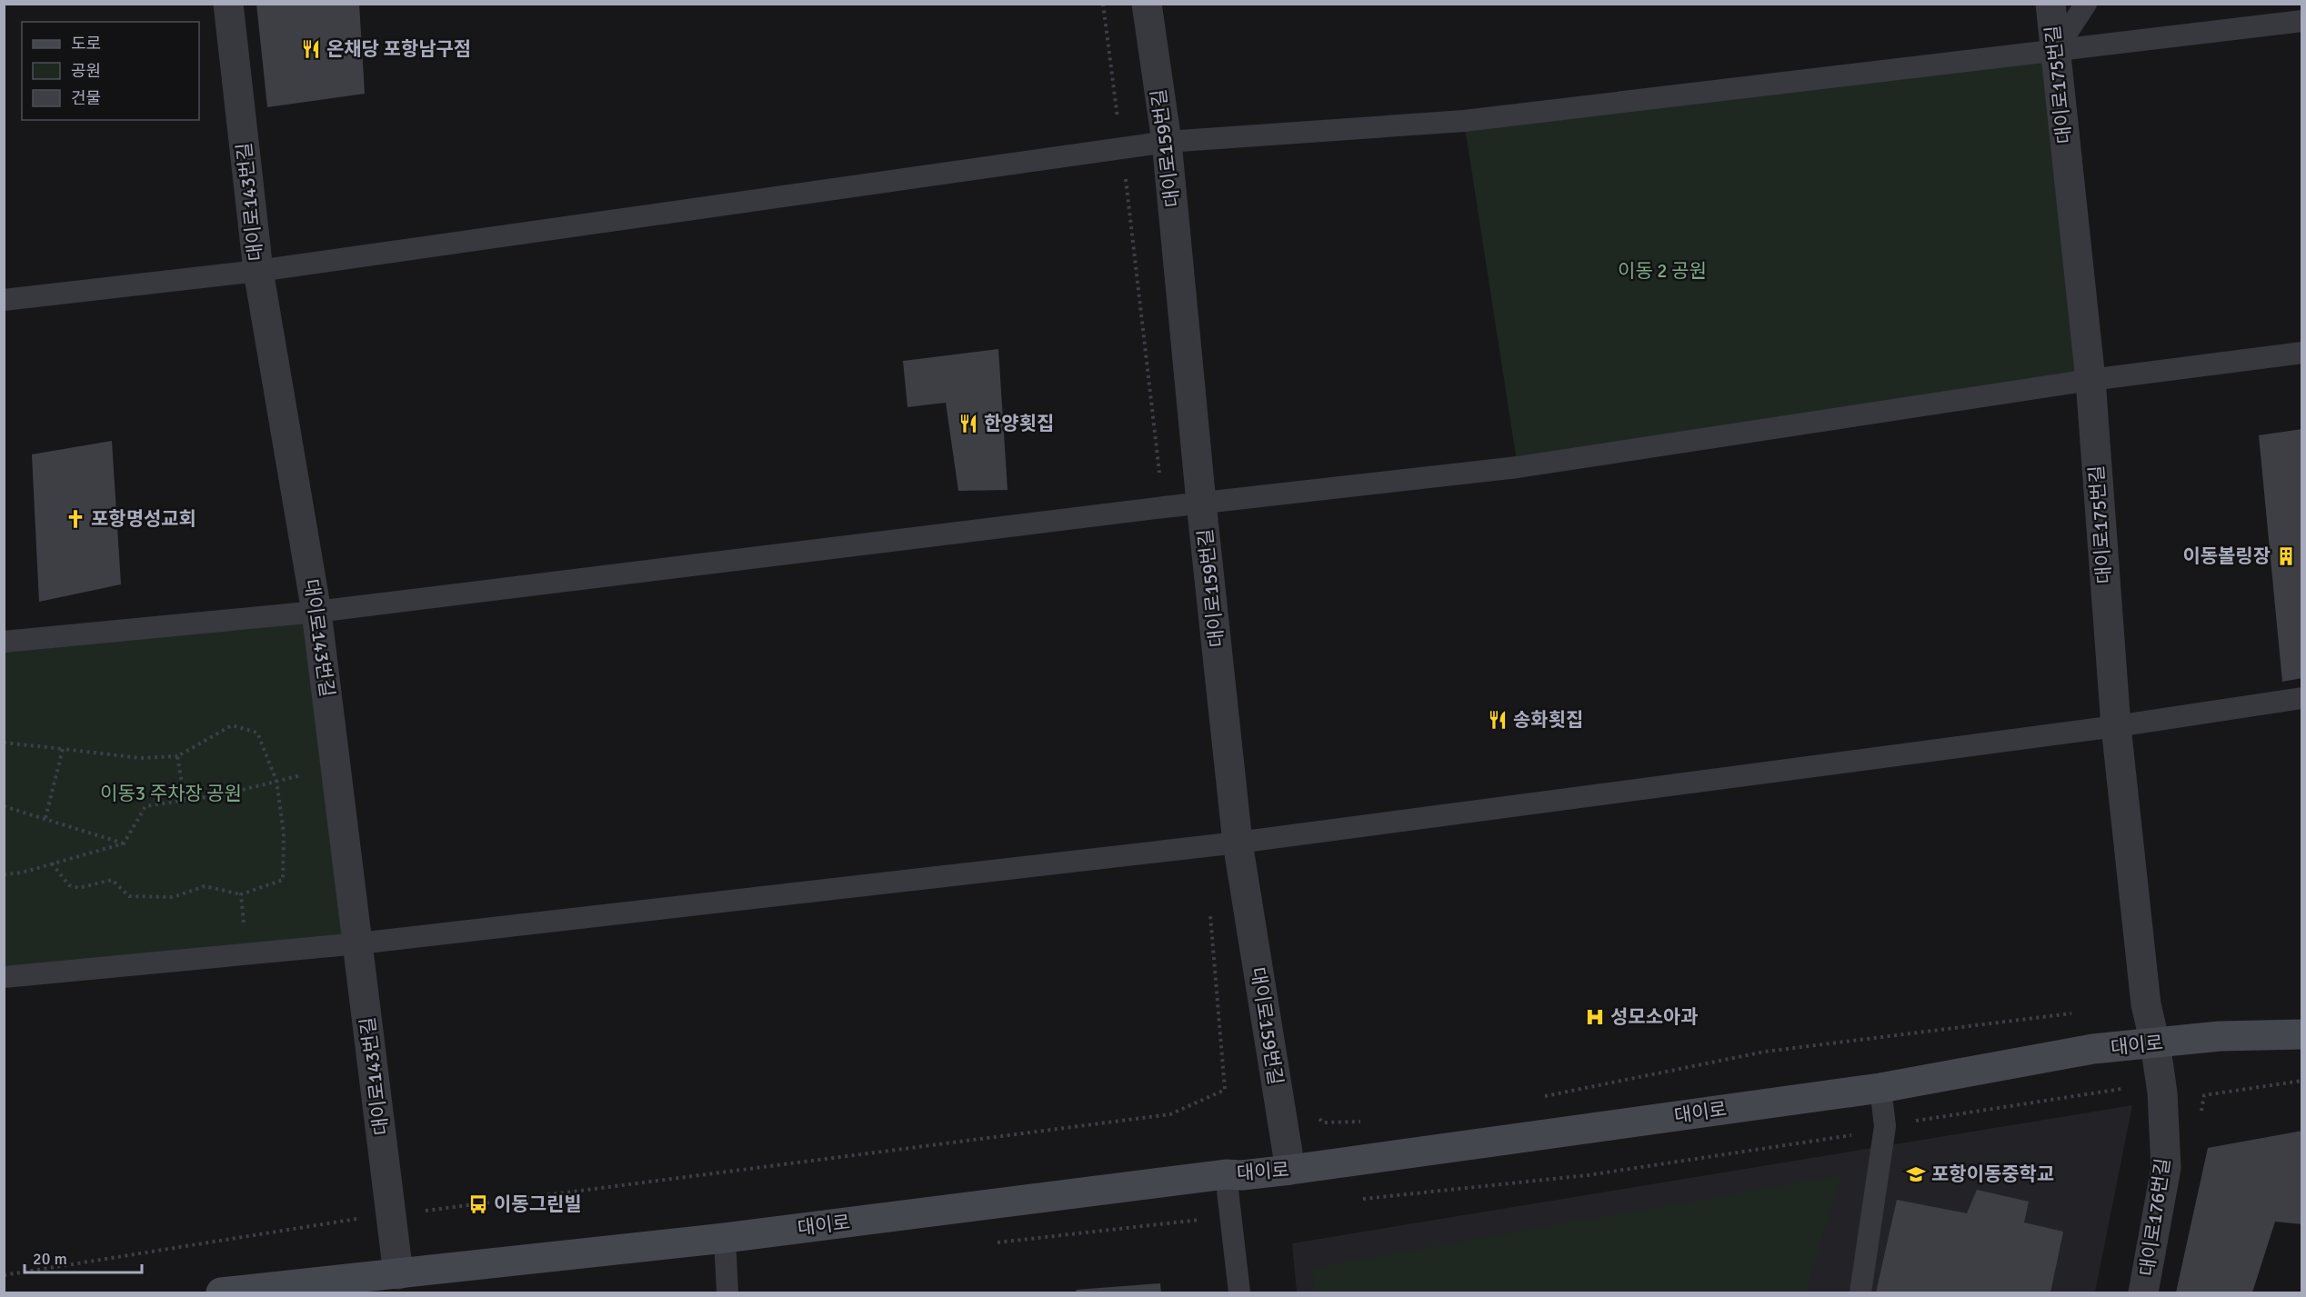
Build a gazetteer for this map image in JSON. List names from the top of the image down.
{
  "streets": {
    "street": [
      "대이로175번길",
      "대이로159번길",
      "대이로143번길",
      "대이로",
      "대이로176번길"
    ]
  },
  "crossings": [
    ["대이로175번길", "대이로"],
    ["대이로175번길", "대이로176번길"],
    ["대이로159번길", "대이로"],
    ["대이로143번길", "대이로"],
    ["대이로", "대이로176번길"]
  ],
  "parks": ["이동 2 공원", "이동3 주차장 공원"],
  "places": {
    "restaurant": ["온채당 포항남구점", "한양횟집", "송화횟집"],
    "church": ["포항명성교회"],
    "building": ["이동볼링장"],
    "hospital": ["성모소아과"],
    "school or university": ["포항이동중학교"],
    "bus stop": ["이동그린빌"]
  },
  "legend": ["도로", "공원", "건물"],
  "scale_bar": "20 m"
}
